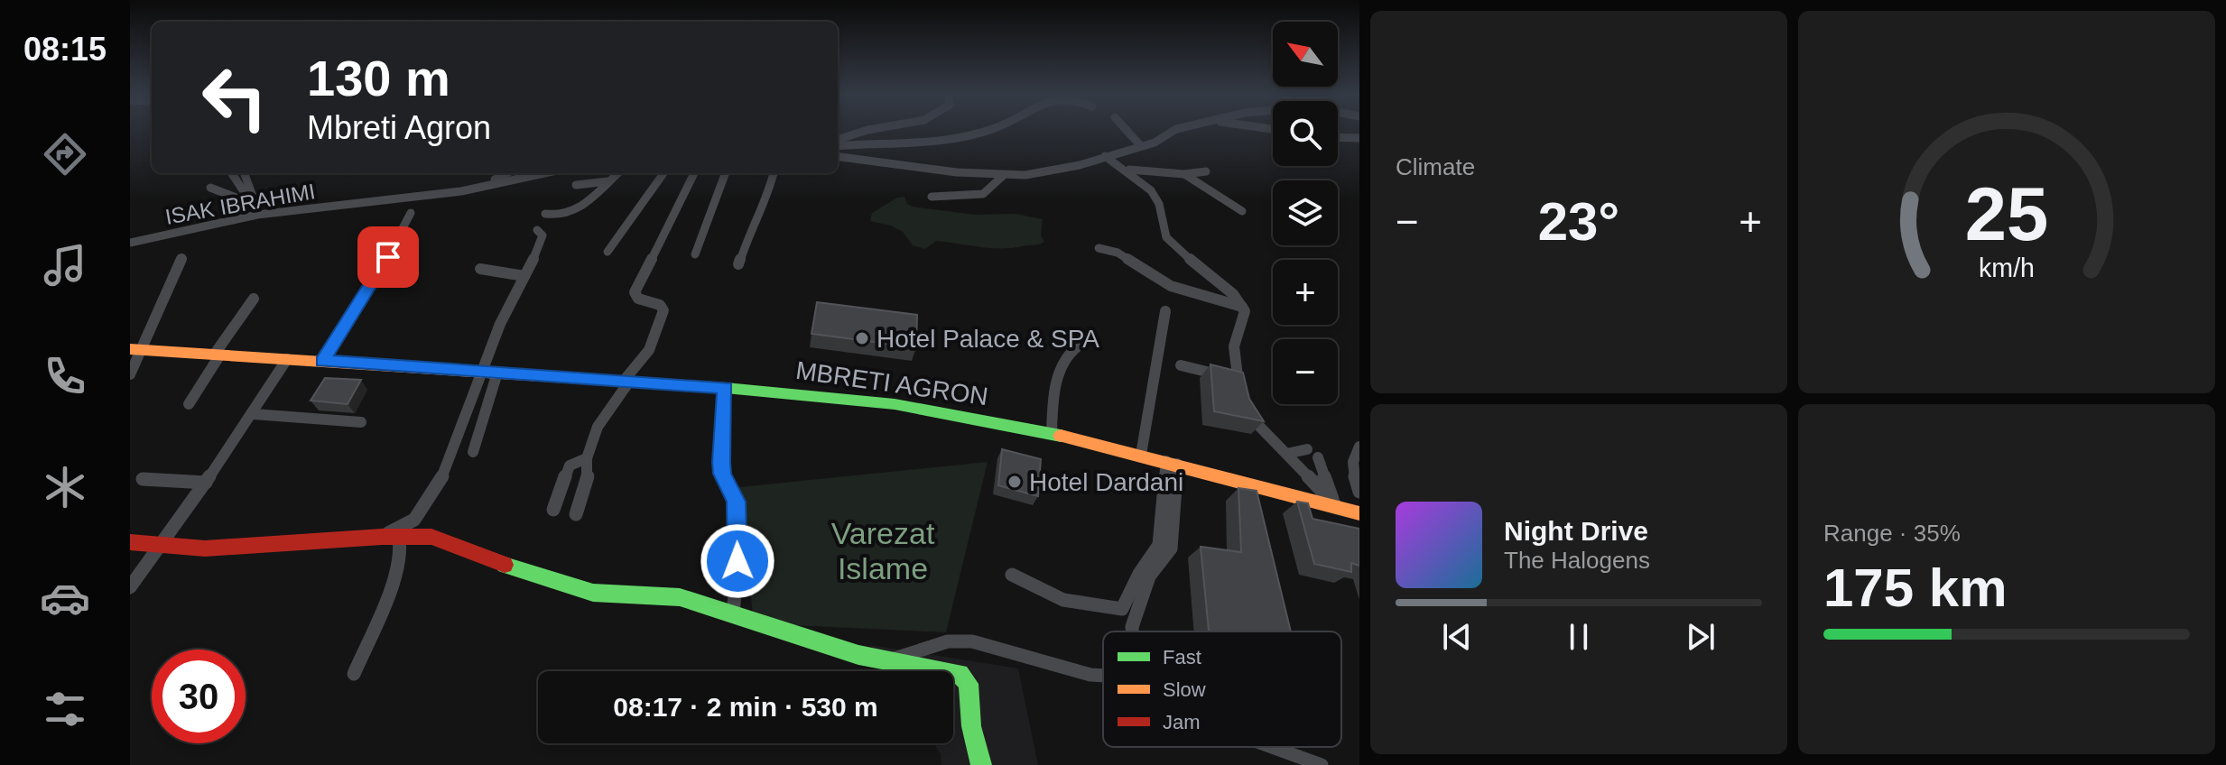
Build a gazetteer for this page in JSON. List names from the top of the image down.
{
  "streets": {
    "main road": ["MBRETI AGRON"],
    "street": ["ISAK IBRAHIMI"]
  },
  "parks": ["Varezat Islame"],
  "places": ["Hotel Palace & SPA", "Hotel Dardani"],
  "legend": ["Fast", "Slow", "Jam"],
  "north": "top left",
  "page": {
    "tabs": "08:15",
    "tile": [
      "Climate",
      ["Range · 35%", "175 km"]
    ],
    "map_buttons": ["+", "−"],
    "turn": ["130 m", "Mbreti Agron"],
    "heat": ["−", "23°", "+"],
    "song": ["Night Drive", "The Halogens"],
    "limit": "30",
    "trip": "08:17 · 2 min · 530 m",
    "gauge": ["25", "km/h"]
  }
}
